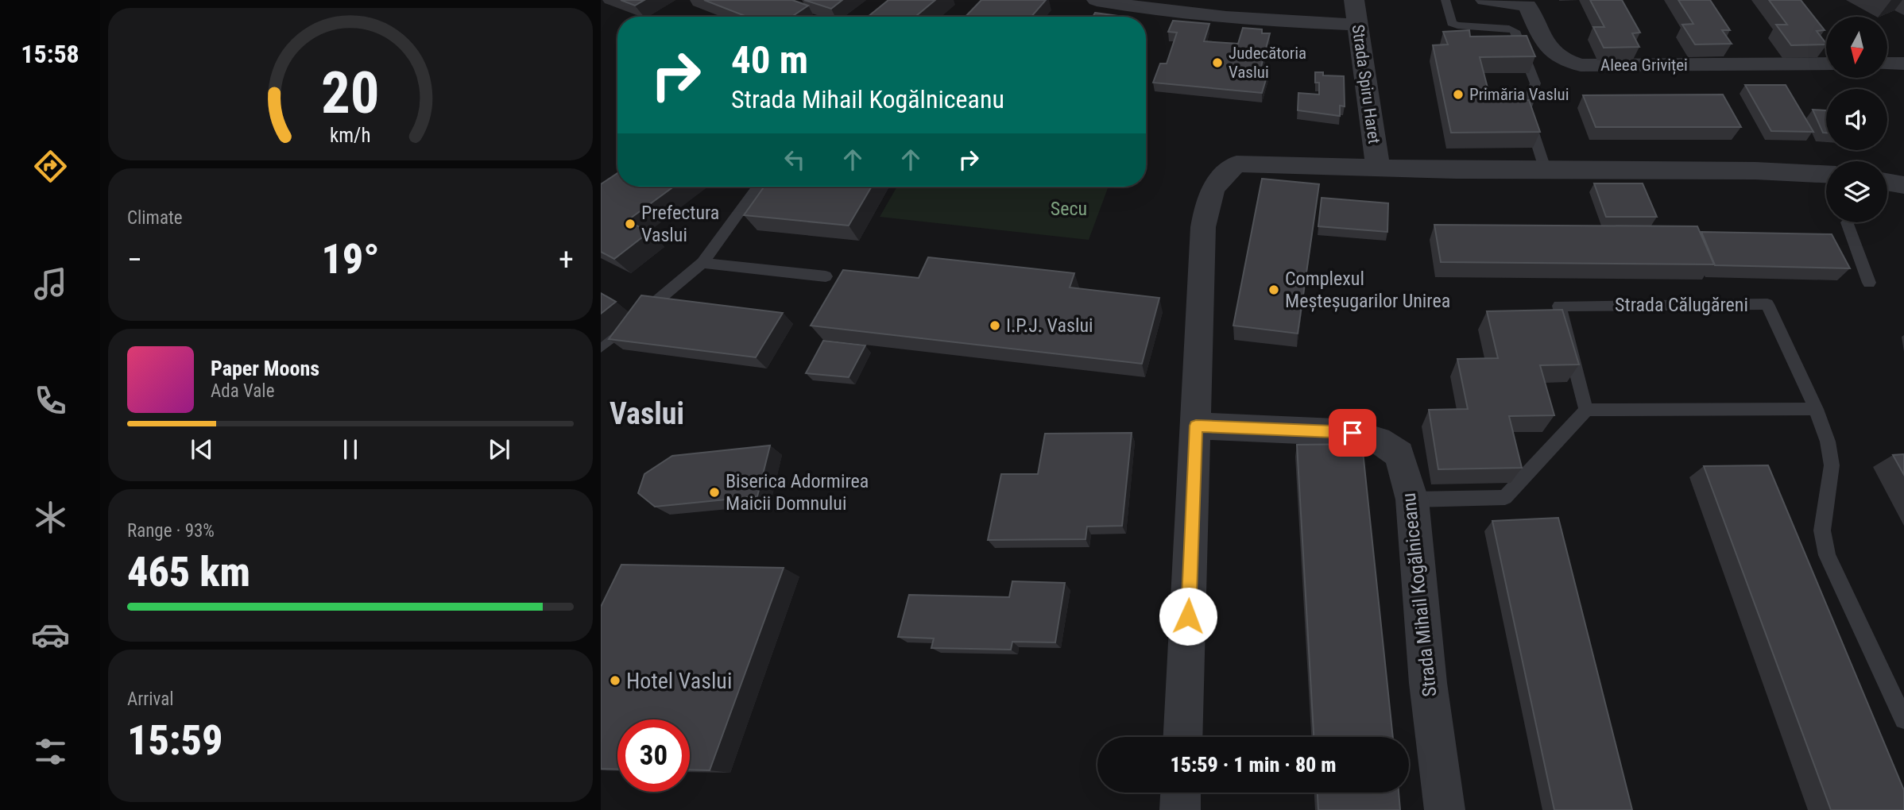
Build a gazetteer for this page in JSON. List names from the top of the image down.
{
  "streets": {
    "street": ["Aleea Griviței", "Strada Spiru Haret", "Strada Mihail Kogălniceanu"],
    "lane": ["Strada Călugăreni"]
  },
  "districts": ["Vaslui"],
  "parks": ["Secu"],
  "places": [
    "Judecătoria Vaslui",
    "Primăria Vaslui",
    "Prefectura Vaslui",
    "Complexul Meșteșugarilor Unirea",
    "I.P.J. Vaslui",
    "Biserica Adormirea Maicii Domnului",
    "Hotel Vaslui"
  ],
  "north": "bottom",
  "page": {
    "tabs": "15:58",
    "turn": ["40 m", "Strada Mihail Kogălniceanu"],
    "tile": [
      "Climate",
      ["Range · 93%", "465 km"],
      ["Arrival", "15:59"]
    ],
    "heat": ["−", "19°", "+"],
    "song": ["Paper Moons", "Ada Vale"],
    "limit": "30",
    "trip": "15:59 · 1 min · 80 m",
    "gauge": ["20", "km/h"]
  }
}
